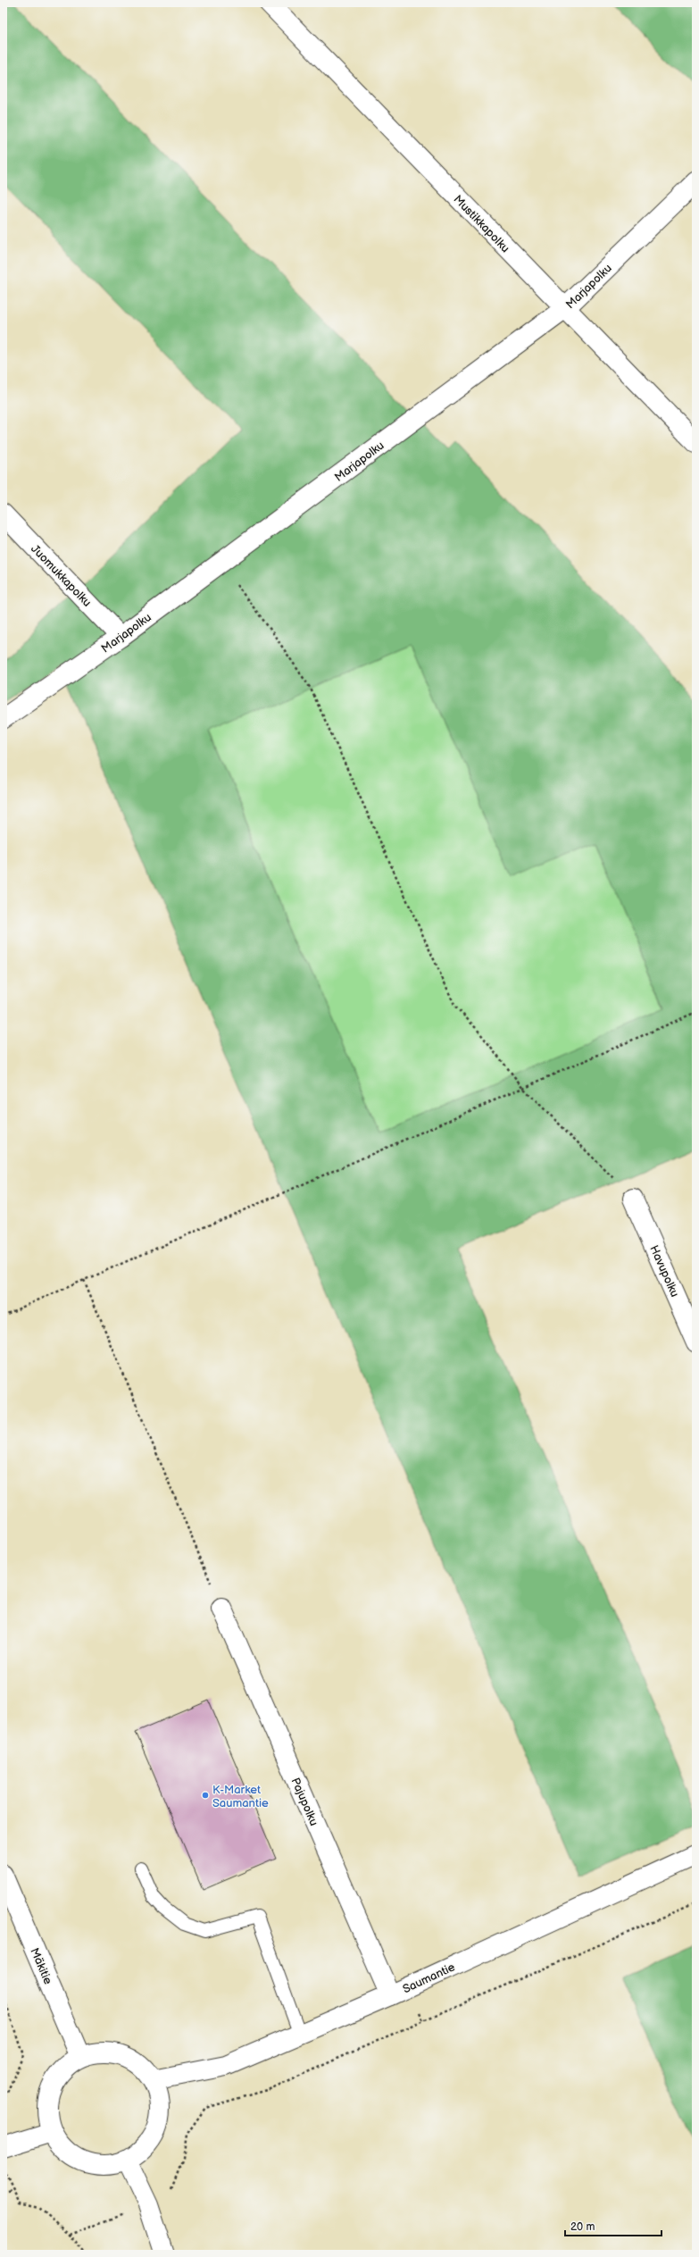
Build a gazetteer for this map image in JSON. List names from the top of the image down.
{
  "streets": {
    "street": [
      "Mustikkapolku",
      "Marjapolku",
      "Juomukkapolku",
      "Havupolku",
      "Pajupolku",
      "Mäkitie",
      "Saumantie"
    ]
  },
  "crossings": [
    ["Mustikkapolku", "Marjapolku"],
    ["Marjapolku", "Juomukkapolku"],
    ["Pajupolku", "Saumantie"],
    ["Mäkitie", "Saumantie"]
  ],
  "places": ["K-Market Saumantie"],
  "scale_bar": "20 m"
}
